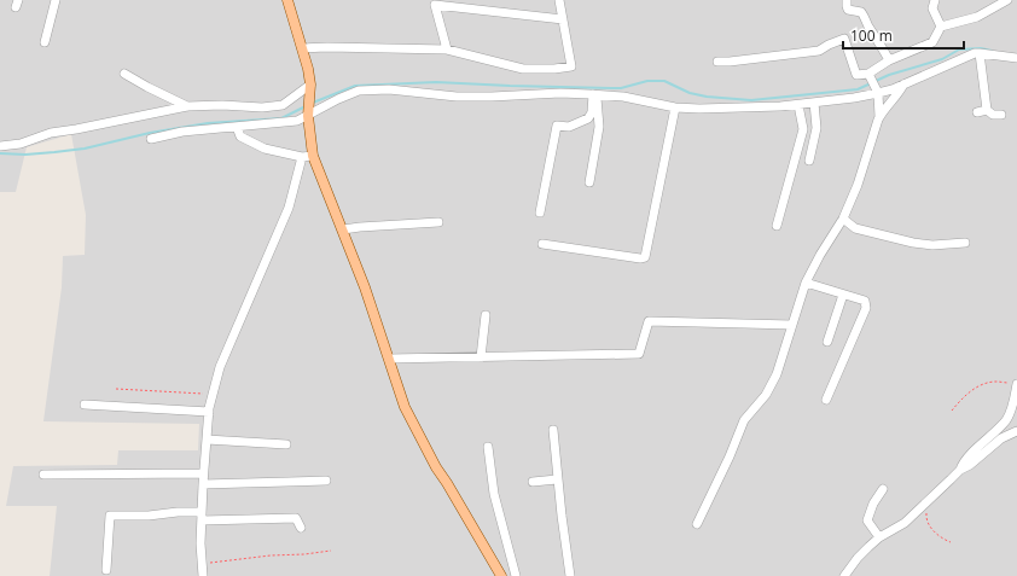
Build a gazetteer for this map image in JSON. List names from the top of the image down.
{
  "scale_bar": "100 m"
}
